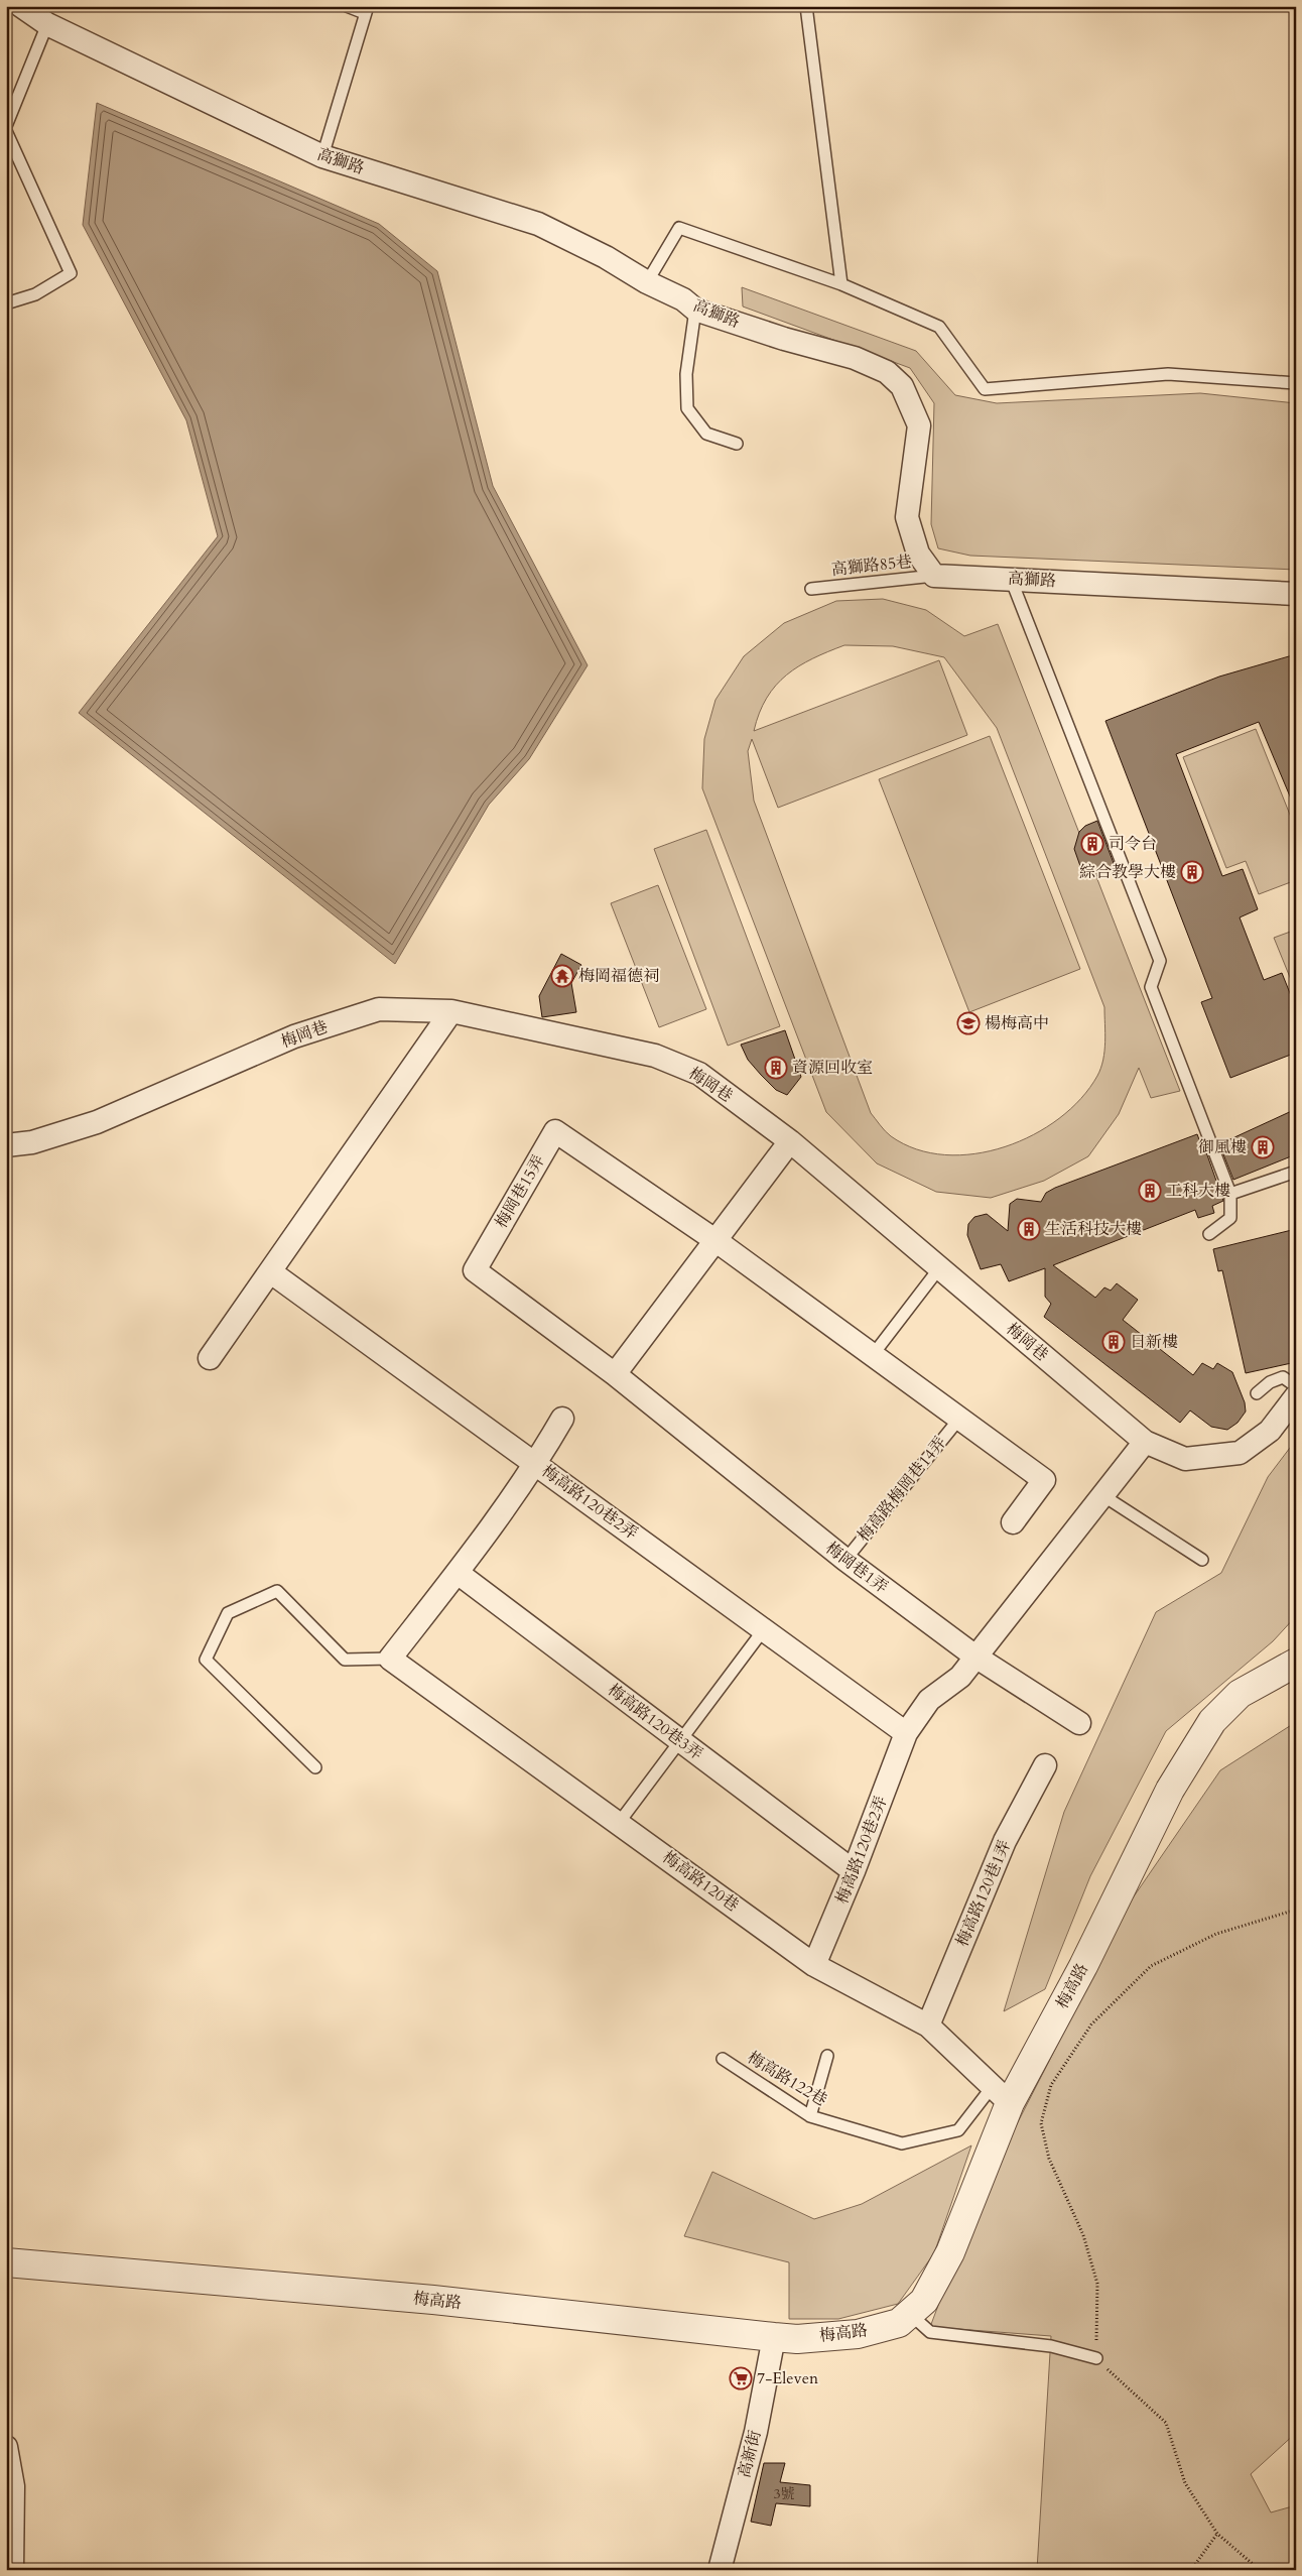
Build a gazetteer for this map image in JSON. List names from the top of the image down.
{
  "streets": {
    "street": [
      "高獅路",
      "梅岡巷",
      "梅岡巷15弄",
      "梅高路120巷2弄",
      "梅岡巷1弄",
      "梅高路120巷3弄",
      "梅高路120巷",
      "梅高路120巷1弄",
      "梅高路",
      "高新街"
    ],
    "lane": ["高獅路85巷", "梅高路梅岡巷14弄", "梅高路122巷"]
  },
  "crossings": [
    ["高獅路", "高獅路85巷"],
    ["梅岡巷15弄", "梅岡巷1弄"],
    ["梅高路梅岡巷14弄", "梅岡巷1弄"],
    ["梅高路120巷2弄", "梅岡巷1弄"],
    ["梅高路120巷2弄", "梅高路120巷3弄"],
    ["梅高路120巷2弄", "梅高路120巷"],
    ["梅高路120巷", "梅高路120巷1弄"],
    ["梅高路120巷", "梅高路"],
    ["梅高路120巷", "梅高路122巷"],
    ["梅高路", "梅高路122巷"],
    ["梅高路", "高新街"]
  ],
  "places": {
    "building": [
      "司令台",
      "綜合教學大樓",
      "資源回收室",
      "御風樓",
      "工科大樓",
      "生活科技大樓",
      "日新樓"
    ],
    "temple": ["梅岡福德祠"],
    "school or university": ["楊梅高中"],
    "supermarket": ["7-Eleven"]
  },
  "house_numbers": ["3號"]
}
